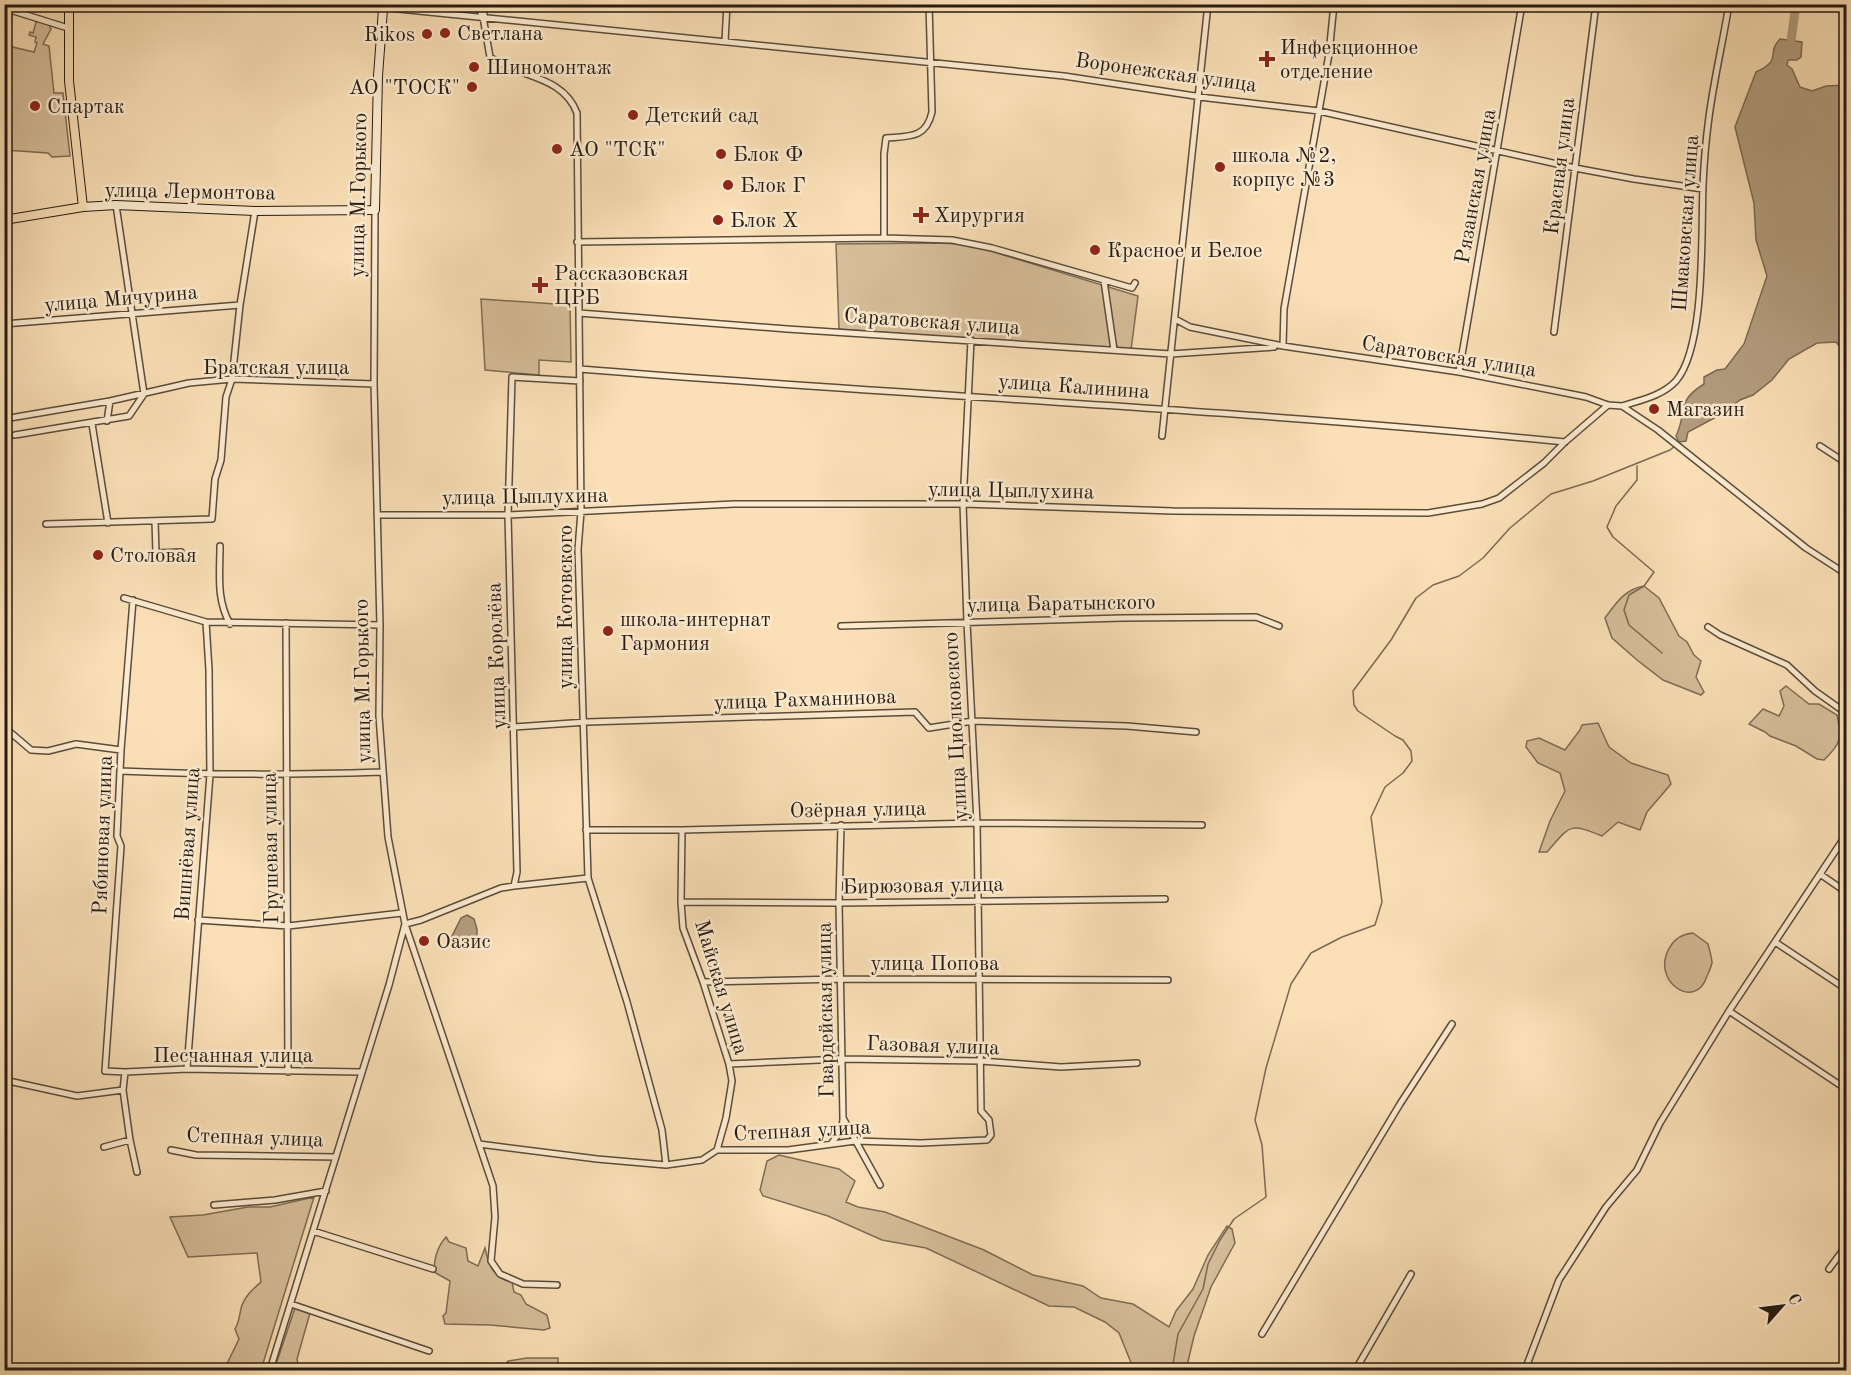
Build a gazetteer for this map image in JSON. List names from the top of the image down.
{
  "streets": {
    "main road": ["улица Лермонтова"],
    "street": [
      "Воронежская улица",
      "Красная улица",
      "Рязанская улица",
      "улица М.Горького",
      "Шмаковская улица",
      "улица Мичурина",
      "Саратовская улица",
      "Братская улица",
      "улица Калинина",
      "улица Цыплухина",
      "улица Баратынского",
      "улица Котовского",
      "улица Королёва",
      "улица Рахманинова",
      "улица Циолковского",
      "Озёрная улица",
      "Рябиновая улица",
      "Вишнёвая улица",
      "Грушевая улица",
      "Бирюзовая улица",
      "улица Попова",
      "Майская улица",
      "Гвардейская улица",
      "Газовая улица",
      "Песчанная улица",
      "Степная улица"
    ]
  },
  "crossings": [
    ["Воронежская улица", "Красная улица"],
    ["Воронежская улица", "Рязанская улица"],
    ["Воронежская улица", "улица М.Горького"],
    ["Воронежская улица", "Шмаковская улица"],
    ["Воронежская улица", "улица Котовского"],
    ["Рязанская улица", "Саратовская улица"],
    ["улица Лермонтова", "улица М.Горького"],
    ["улица М.Горького", "Братская улица"],
    ["улица М.Горького", "улица Цыплухина"],
    ["улица М.Горького", "Степная улица"],
    ["Шмаковская улица", "Саратовская улица"],
    ["Саратовская улица", "улица Цыплухина"],
    ["Саратовская улица", "улица Котовского"],
    ["Саратовская улица", "улица Циолковского"],
    ["улица Калинина", "улица Цыплухина"],
    ["улица Калинина", "улица Котовского"],
    ["улица Калинина", "улица Циолковского"],
    ["улица Цыплухина", "улица Котовского"],
    ["улица Цыплухина", "улица Королёва"],
    ["улица Цыплухина", "улица Циолковского"],
    ["улица Баратынского", "улица Циолковского"],
    ["улица Котовского", "улица Королёва"],
    ["улица Котовского", "улица Рахманинова"],
    ["улица Котовского", "Озёрная улица"],
    ["улица Котовского", "Степная улица"],
    ["улица Королёва", "улица Рахманинова"],
    ["улица Рахманинова", "улица Циолковского"],
    ["улица Циолковского", "Озёрная улица"],
    ["улица Циолковского", "Бирюзовая улица"],
    ["улица Циолковского", "улица Попова"],
    ["улица Циолковского", "Газовая улица"],
    ["улица Циолковского", "Степная улица"],
    ["Озёрная улица", "Майская улица"],
    ["Озёрная улица", "Гвардейская улица"],
    ["Рябиновая улица", "Песчанная улица"],
    ["Вишнёвая улица", "Песчанная улица"],
    ["Грушевая улица", "Песчанная улица"],
    ["Бирюзовая улица", "Майская улица"],
    ["Бирюзовая улица", "Гвардейская улица"],
    ["улица Попова", "Майская улица"],
    ["улица Попова", "Гвардейская улица"],
    ["Майская улица", "Газовая улица"],
    ["Майская улица", "Степная улица"],
    ["Гвардейская улица", "Газовая улица"],
    ["Гвардейская улица", "Степная улица"]
  ],
  "places": {
    "other": [
      "Светлана",
      "Rikos",
      "Шиномонтаж",
      "АО \"ТОСК\"",
      "Спартак",
      "Детский сад",
      "АО \"ТСК\"",
      "Блок Ф",
      "школа №2, корпус №3",
      "Блок Г",
      "Блок Х",
      "Красное и Белое",
      "Магазин",
      "Столовая",
      "школа-интернат Гармония",
      "Оазис"
    ],
    "health": ["Инфекционное отделение", "Хирургия", "Рассказовская ЦРБ"]
  },
  "north": "top right"
}
